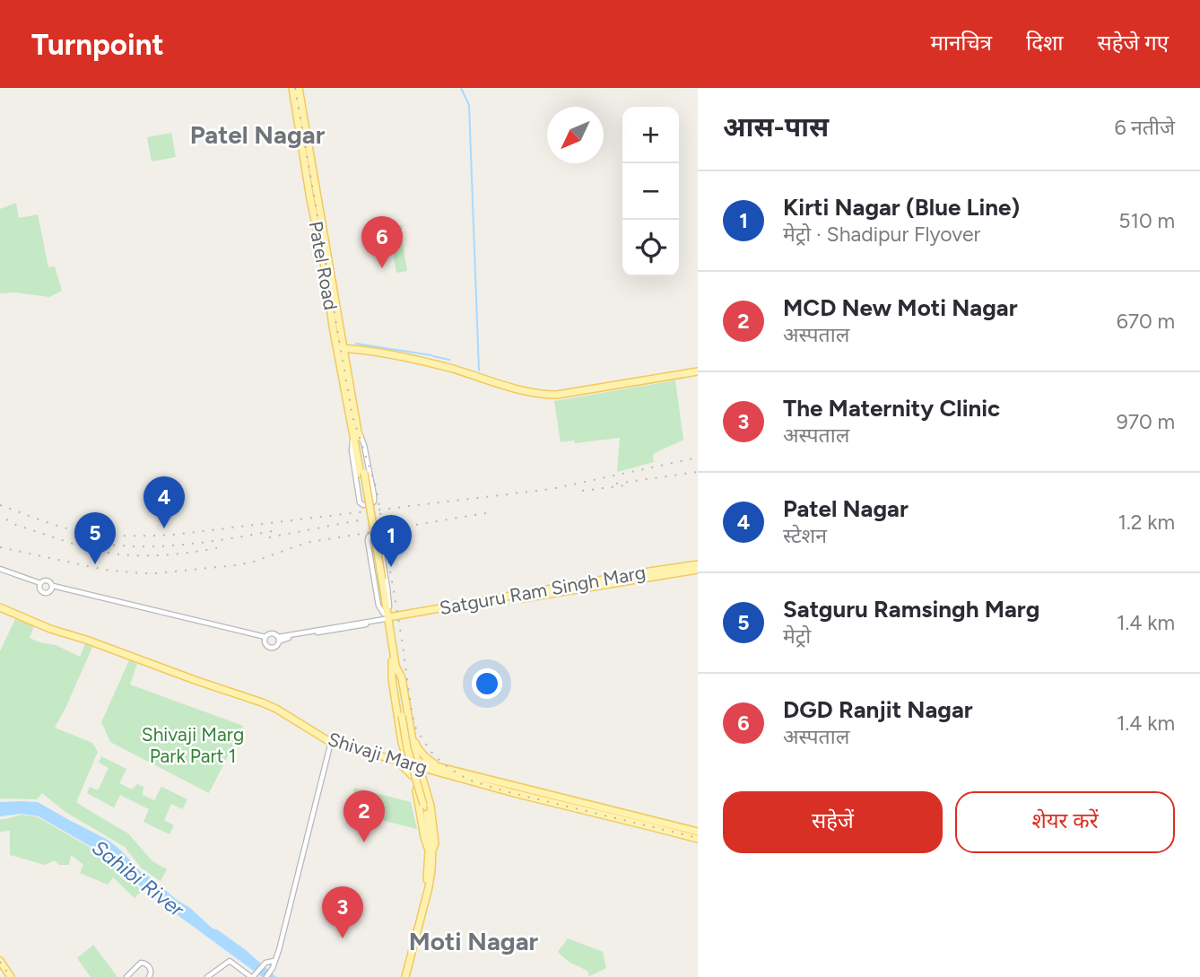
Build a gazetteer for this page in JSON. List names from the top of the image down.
{
  "streets": {
    "main road": ["Patel Road", "Satguru Ram Singh Marg", "Shivaji Marg"]
  },
  "districts": ["Patel Nagar", "Moti Nagar"],
  "water": ["Sahibi River"],
  "parks": ["Shivaji Marg Park Part 1"],
  "north": "bottom left",
  "page": {
    "header": "Turnpoint",
    "nav": ["मानचित्र", "दिशा", "सहेजे गए"],
    "heading": ["आस-पास", "6 नतीजे"],
    "map_buttons": ["+", "−"],
    "list": [
      {
        "mark": "1",
        "name": "Kirti Nagar (Blue Line)",
        "note": "मेट्रो · Shadipur Flyover",
        "value": "510 m"
      },
      {
        "mark": "2",
        "name": "MCD New Moti Nagar",
        "note": "अस्पताल",
        "value": "670 m"
      },
      {
        "mark": "3",
        "name": "The Maternity Clinic",
        "note": "अस्पताल",
        "value": "970 m"
      },
      {
        "mark": "4",
        "name": "Patel Nagar",
        "note": "स्टेशन",
        "value": "1.2 km"
      },
      {
        "mark": "5",
        "name": "Satguru Ramsingh Marg",
        "note": "मेट्रो",
        "value": "1.4 km"
      },
      {
        "mark": "6",
        "name": "DGD Ranjit Nagar",
        "note": "अस्पताल",
        "value": "1.4 km"
      }
    ],
    "pins": [
      "6",
      "4",
      "5",
      "1",
      "2",
      "3"
    ],
    "buttons": ["सहेजें", "शेयर करें"]
  }
}
